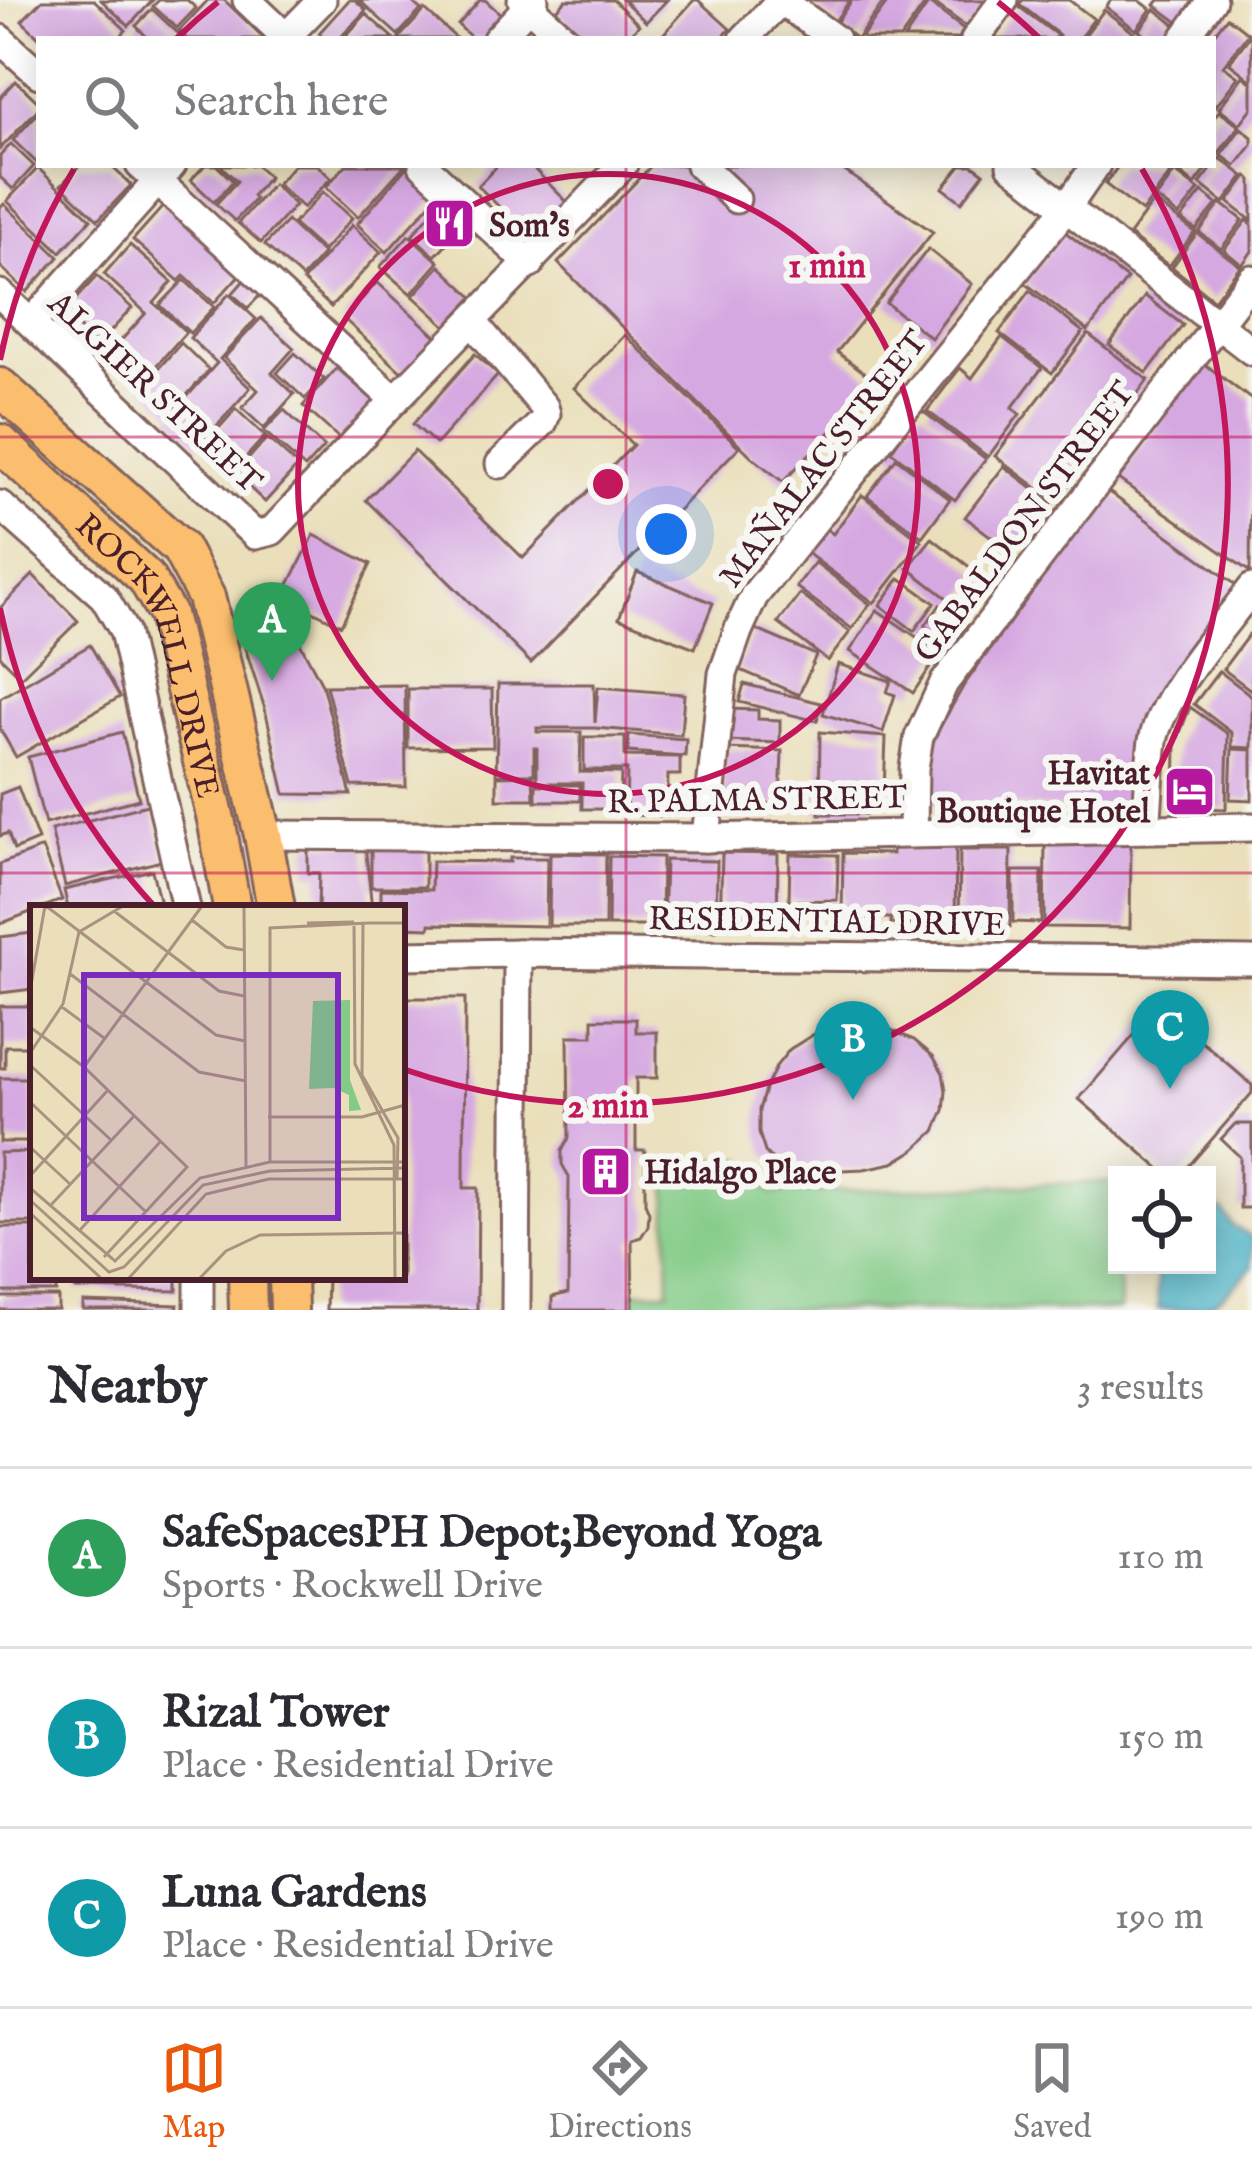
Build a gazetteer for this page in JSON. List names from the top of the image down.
{
  "streets": {
    "main road": ["ROCKWELL DRIVE"],
    "street": [
      "ALGIER STREET",
      "MAÑALAC STREET",
      "GABALDON STREET",
      "R. PALMA STREET",
      "RESIDENTIAL DRIVE"
    ]
  },
  "crossings": [
    ["MAÑALAC STREET", "R. PALMA STREET"],
    ["GABALDON STREET", "R. PALMA STREET"],
    ["ROCKWELL DRIVE", "R. PALMA STREET"]
  ],
  "places": {
    "restaurant": ["Som's"],
    "hotel": ["Havitat Boutique Hotel"],
    "building": ["Hidalgo Place"]
  },
  "page": {
    "search": "Search here",
    "pins": ["A", "C", "B"],
    "heading": ["Nearby", "3 results"],
    "list": [
      {
        "mark": "A",
        "name": "SafeSpacesPH Depot;Beyond Yoga",
        "note": "Sports · Rockwell Drive",
        "value": "110 m"
      },
      {
        "mark": "B",
        "name": "Rizal Tower",
        "note": "Place · Residential Drive",
        "value": "150 m"
      },
      {
        "mark": "C",
        "name": "Luna Gardens",
        "note": "Place · Residential Drive",
        "value": "190 m"
      }
    ],
    "nav": ["Map", "Directions", "Saved"]
  },
  "rings": ["1 min", "2 min"]
}
